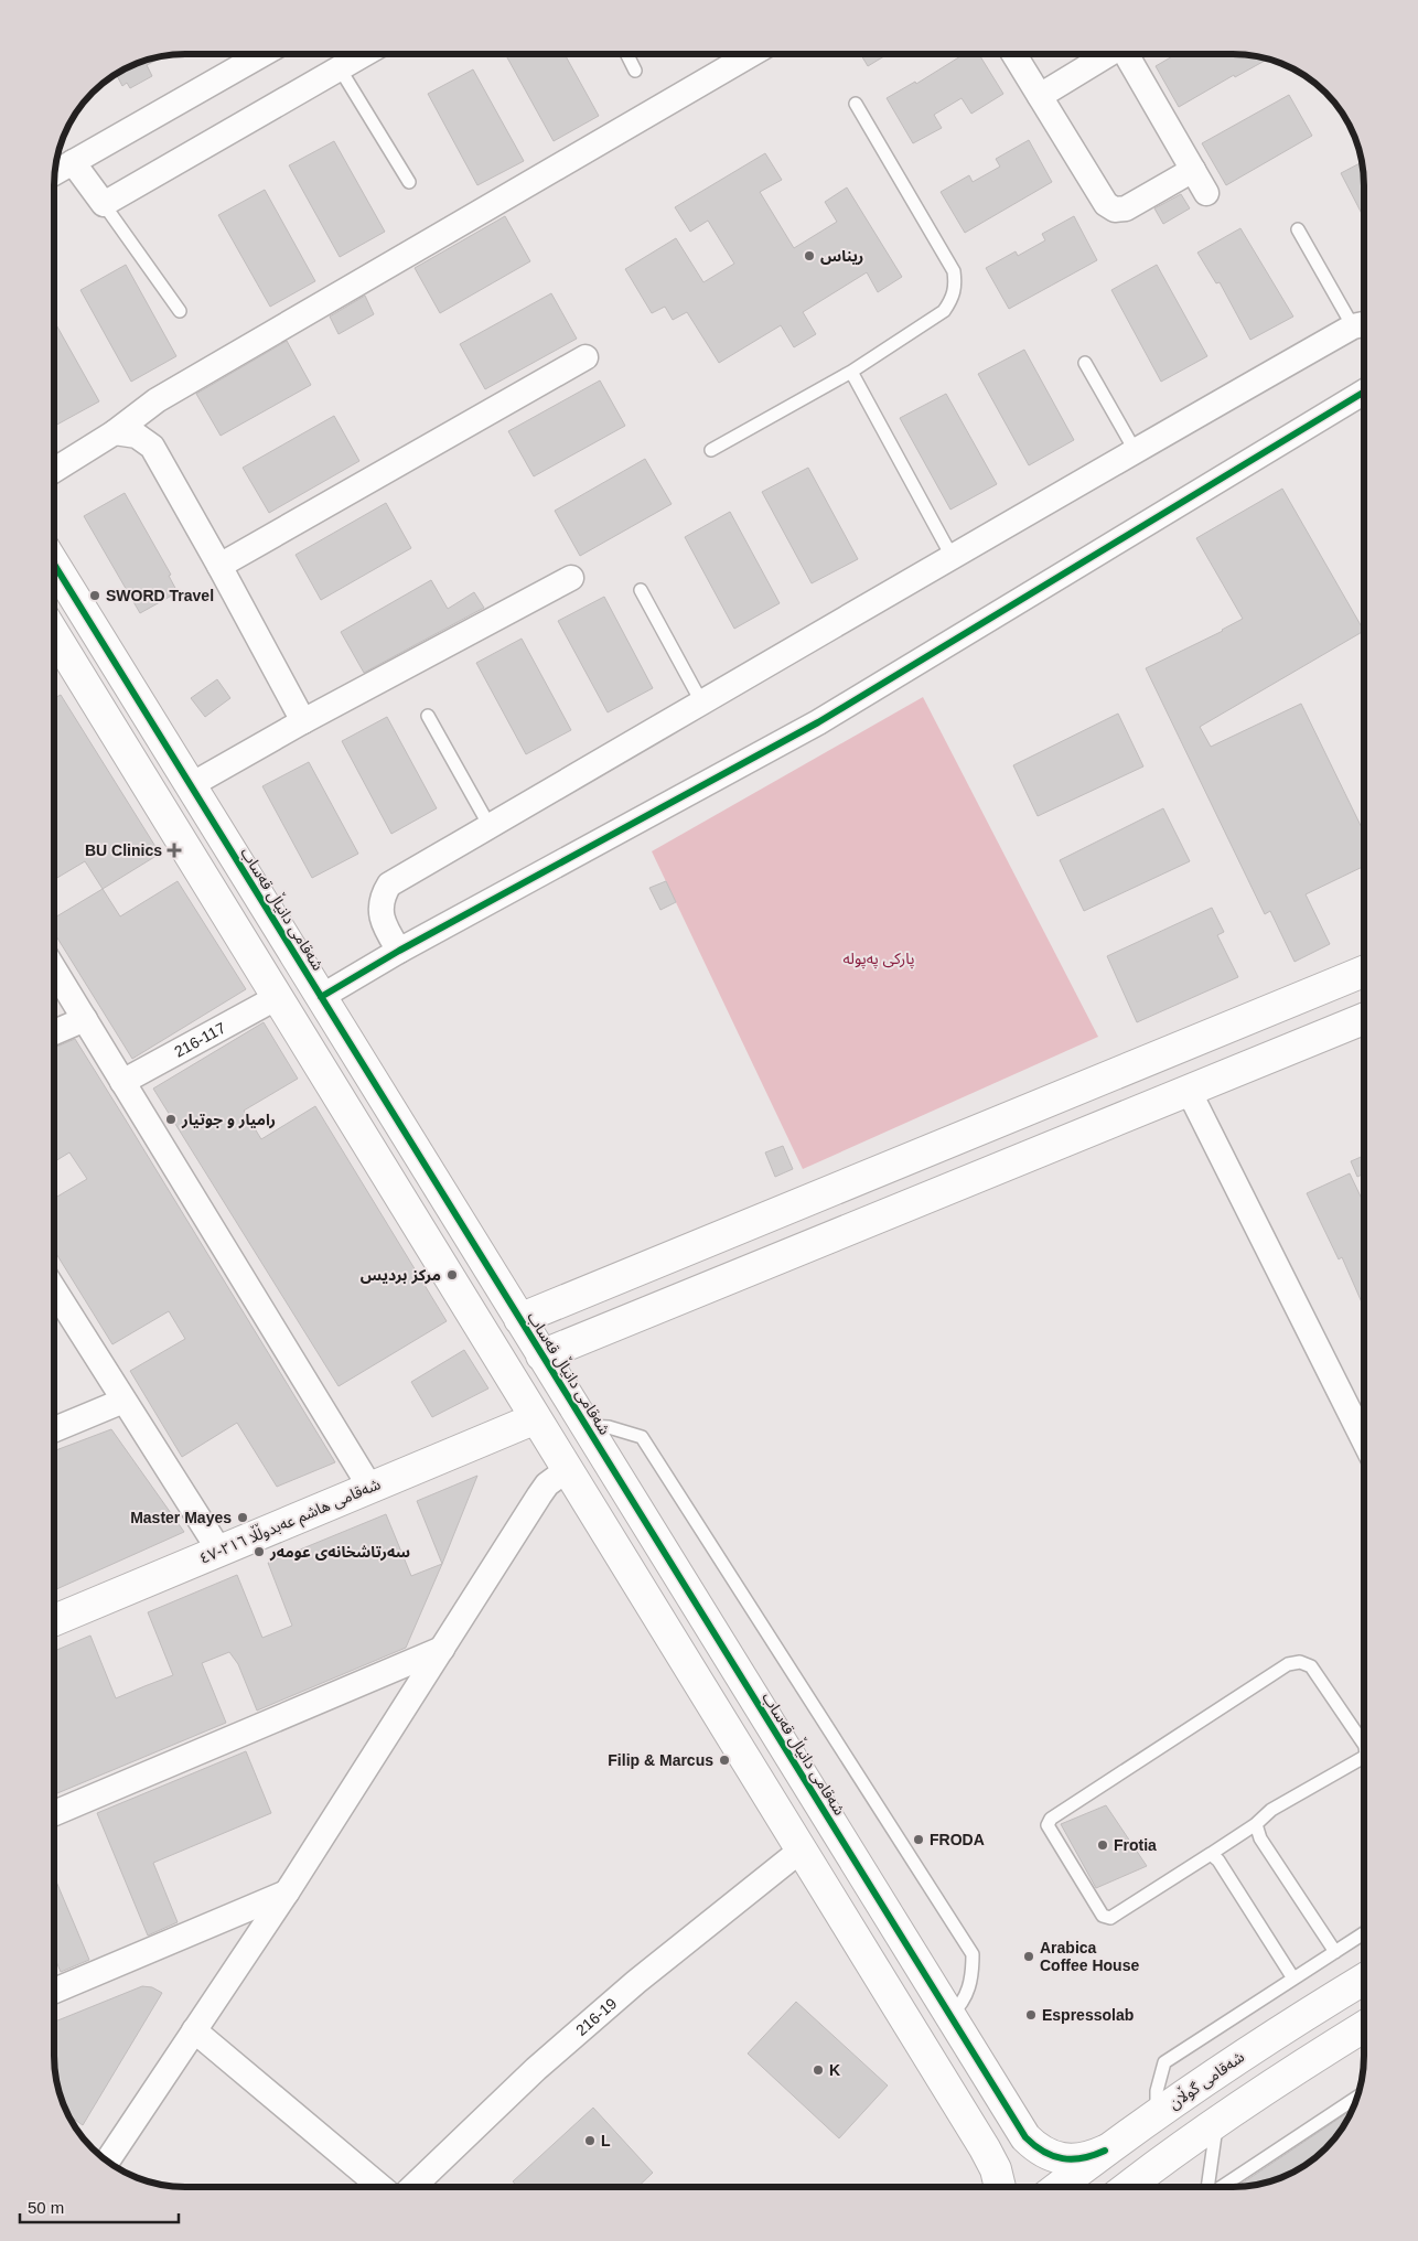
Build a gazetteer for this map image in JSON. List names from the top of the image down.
{
  "streets": {
    "street": [
      "شەقامی دانیاڵ قەساب",
      "216-117",
      "شەقامی هاشم عەبدوڵڵا ٢١٦-٤٧",
      "216-19",
      "شەقامی گوڵان"
    ]
  },
  "crossings": [
    ["شەقامی دانیاڵ قەساب", "شەقامی گوڵان"]
  ],
  "parks": ["پارکی پەپولە"],
  "places": {
    "other": [
      "ريناس",
      "SWORD Travel",
      "رامیار و جوتیار",
      "مرکز بردیس",
      "Master Mayes",
      "سەرتاشخانەی عومەر",
      "Filip & Marcus",
      "FRODA",
      "Frotia",
      "Arabica Coffee House",
      "Espressolab",
      "K",
      "L"
    ],
    "health": ["BU Clinics"]
  },
  "scale_bar": "50 m"
}
